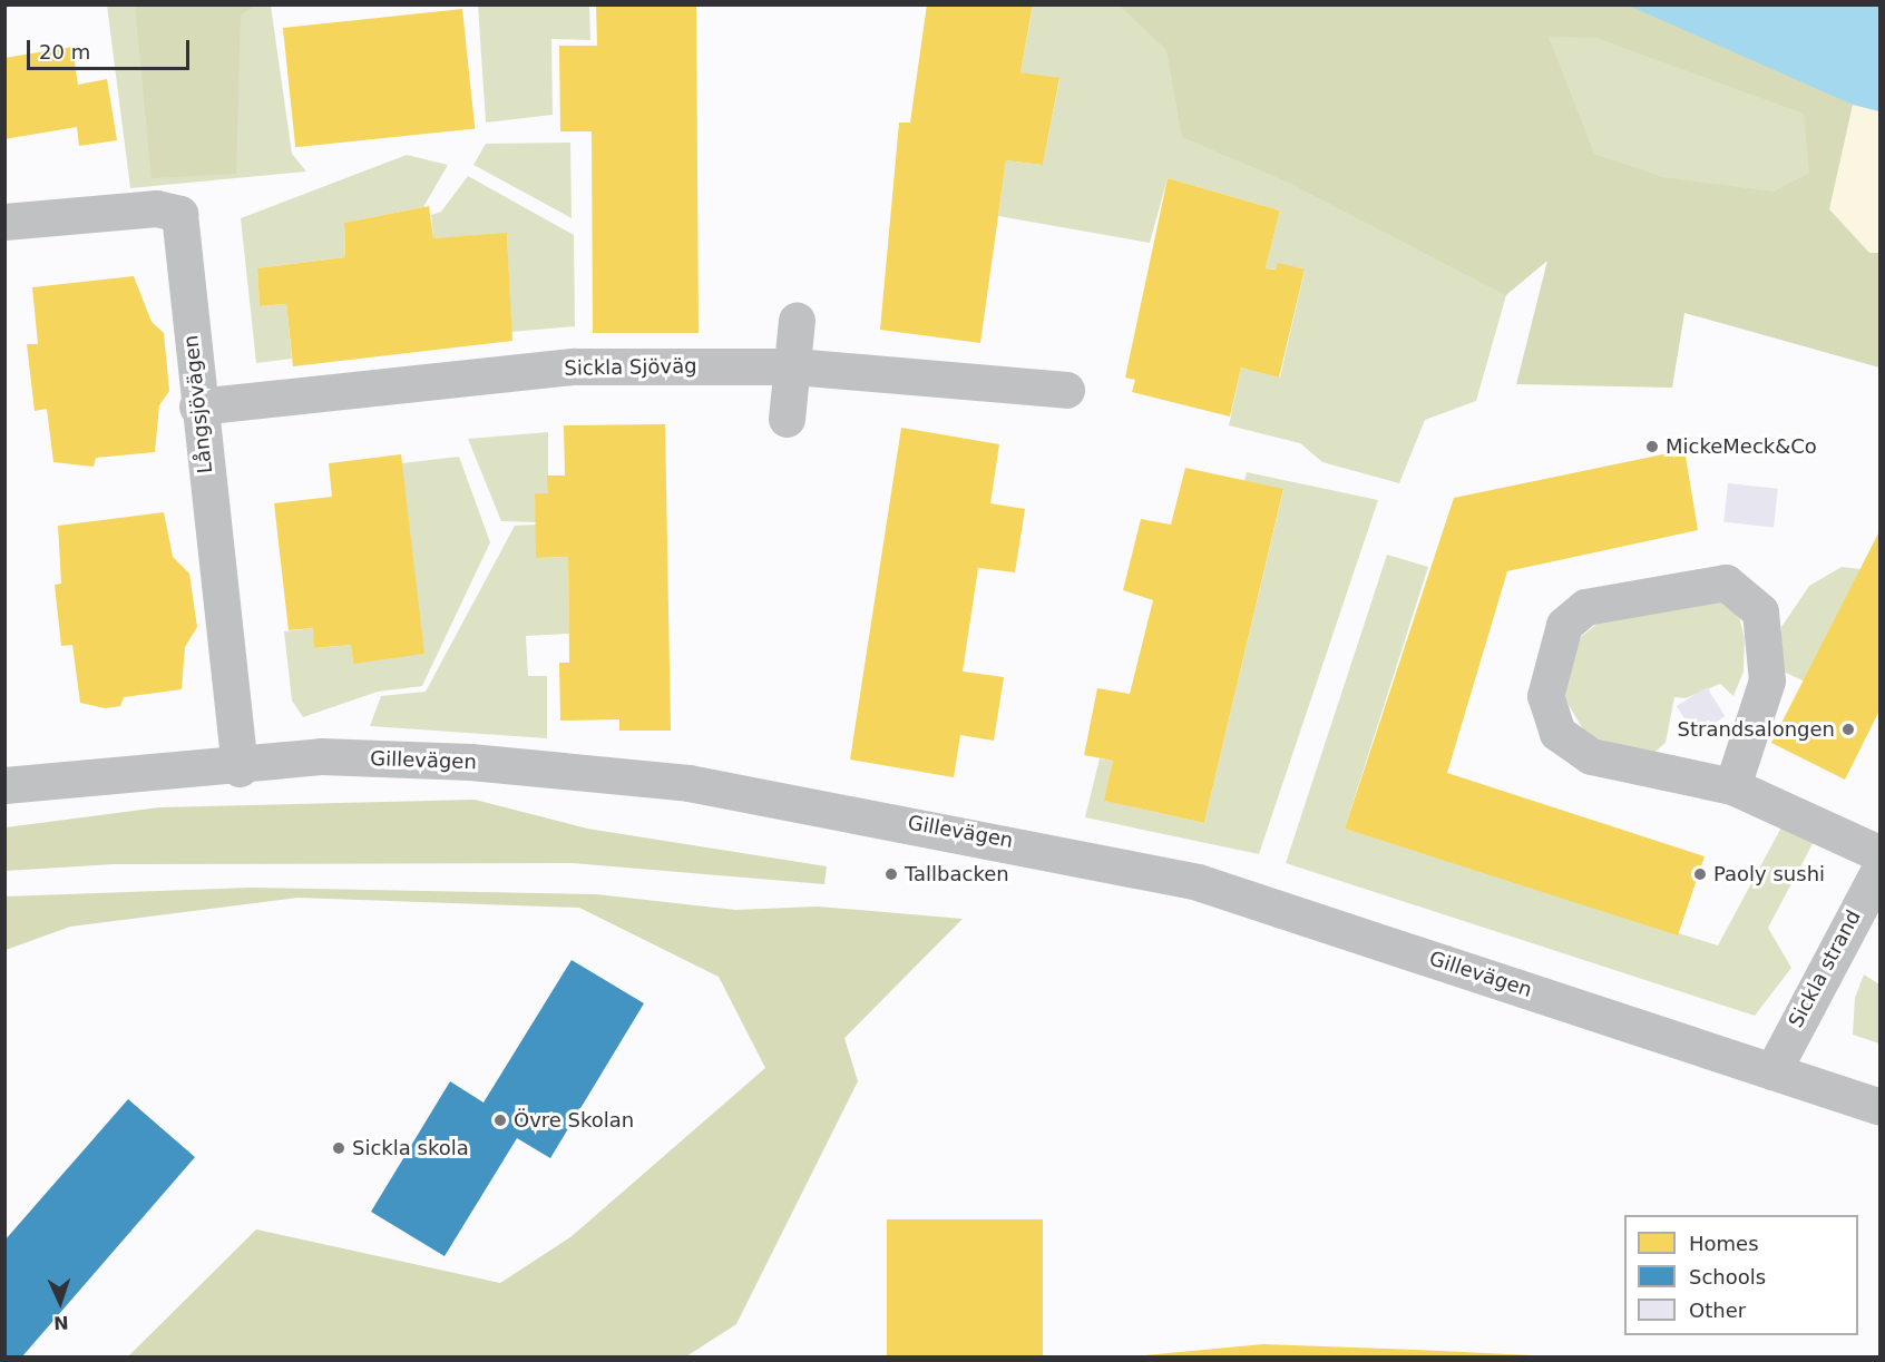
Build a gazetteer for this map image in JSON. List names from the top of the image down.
{
  "streets": {
    "street": [
      "Sickla Sjöväg",
      "Långsjövägen",
      "Gillevägen",
      "Sickla strand"
    ]
  },
  "crossings": [
    ["Sickla Sjöväg", "Långsjövägen"],
    ["Långsjövägen", "Gillevägen"],
    ["Gillevägen", "Sickla strand"]
  ],
  "places": [
    "MickeMeck&Co",
    "Strandsalongen",
    "Tallbacken",
    "Paoly sushi",
    "Övre Skolan",
    "Sickla skola"
  ],
  "legend": ["Homes", "Schools", "Other"],
  "scale_bar": "20 m",
  "north": "bottom"
}
